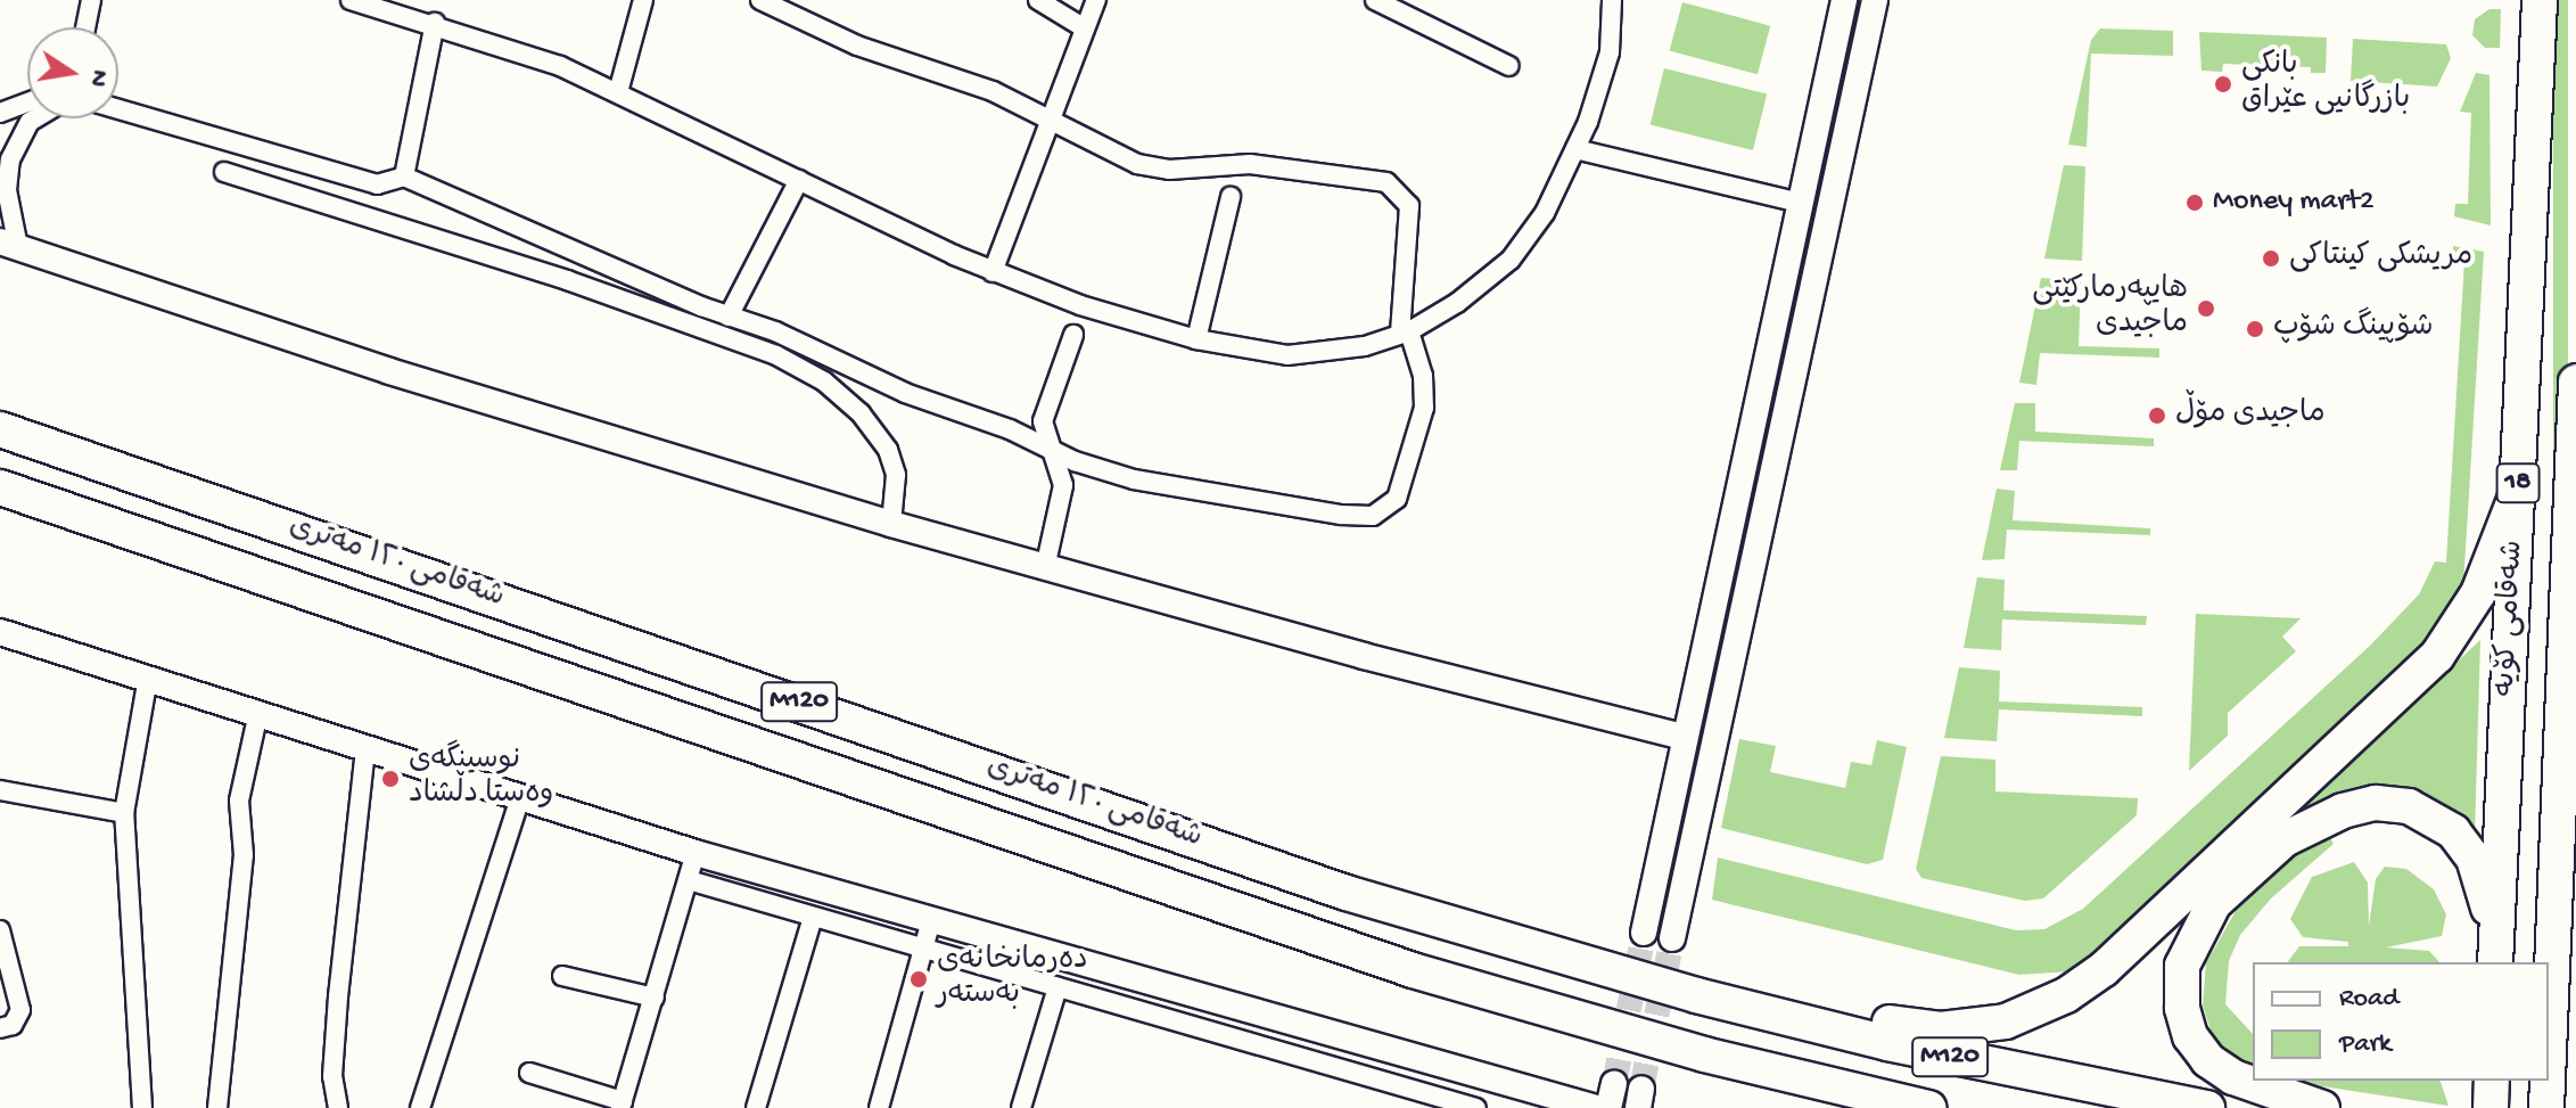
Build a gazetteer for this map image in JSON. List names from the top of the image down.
{
  "streets": {
    "highway": [
      "18",
      "شەقامی ١٢٠ مەتری",
      "شەقامی کۆیە",
      "M120"
    ]
  },
  "places": [
    "بانکی بازرگانیی عێراق",
    "Money mart2",
    "مریشکی کینتاکی",
    "هایپەرمارکێتی ماجیدی",
    "شۆپینگ شۆپ",
    "ماجیدی مۆڵ",
    "نوسینگەی وەستا دڵشاد",
    "دەرمانخانەی بەستەر"
  ],
  "legend": ["Road", "Park"],
  "north": "right"
}
